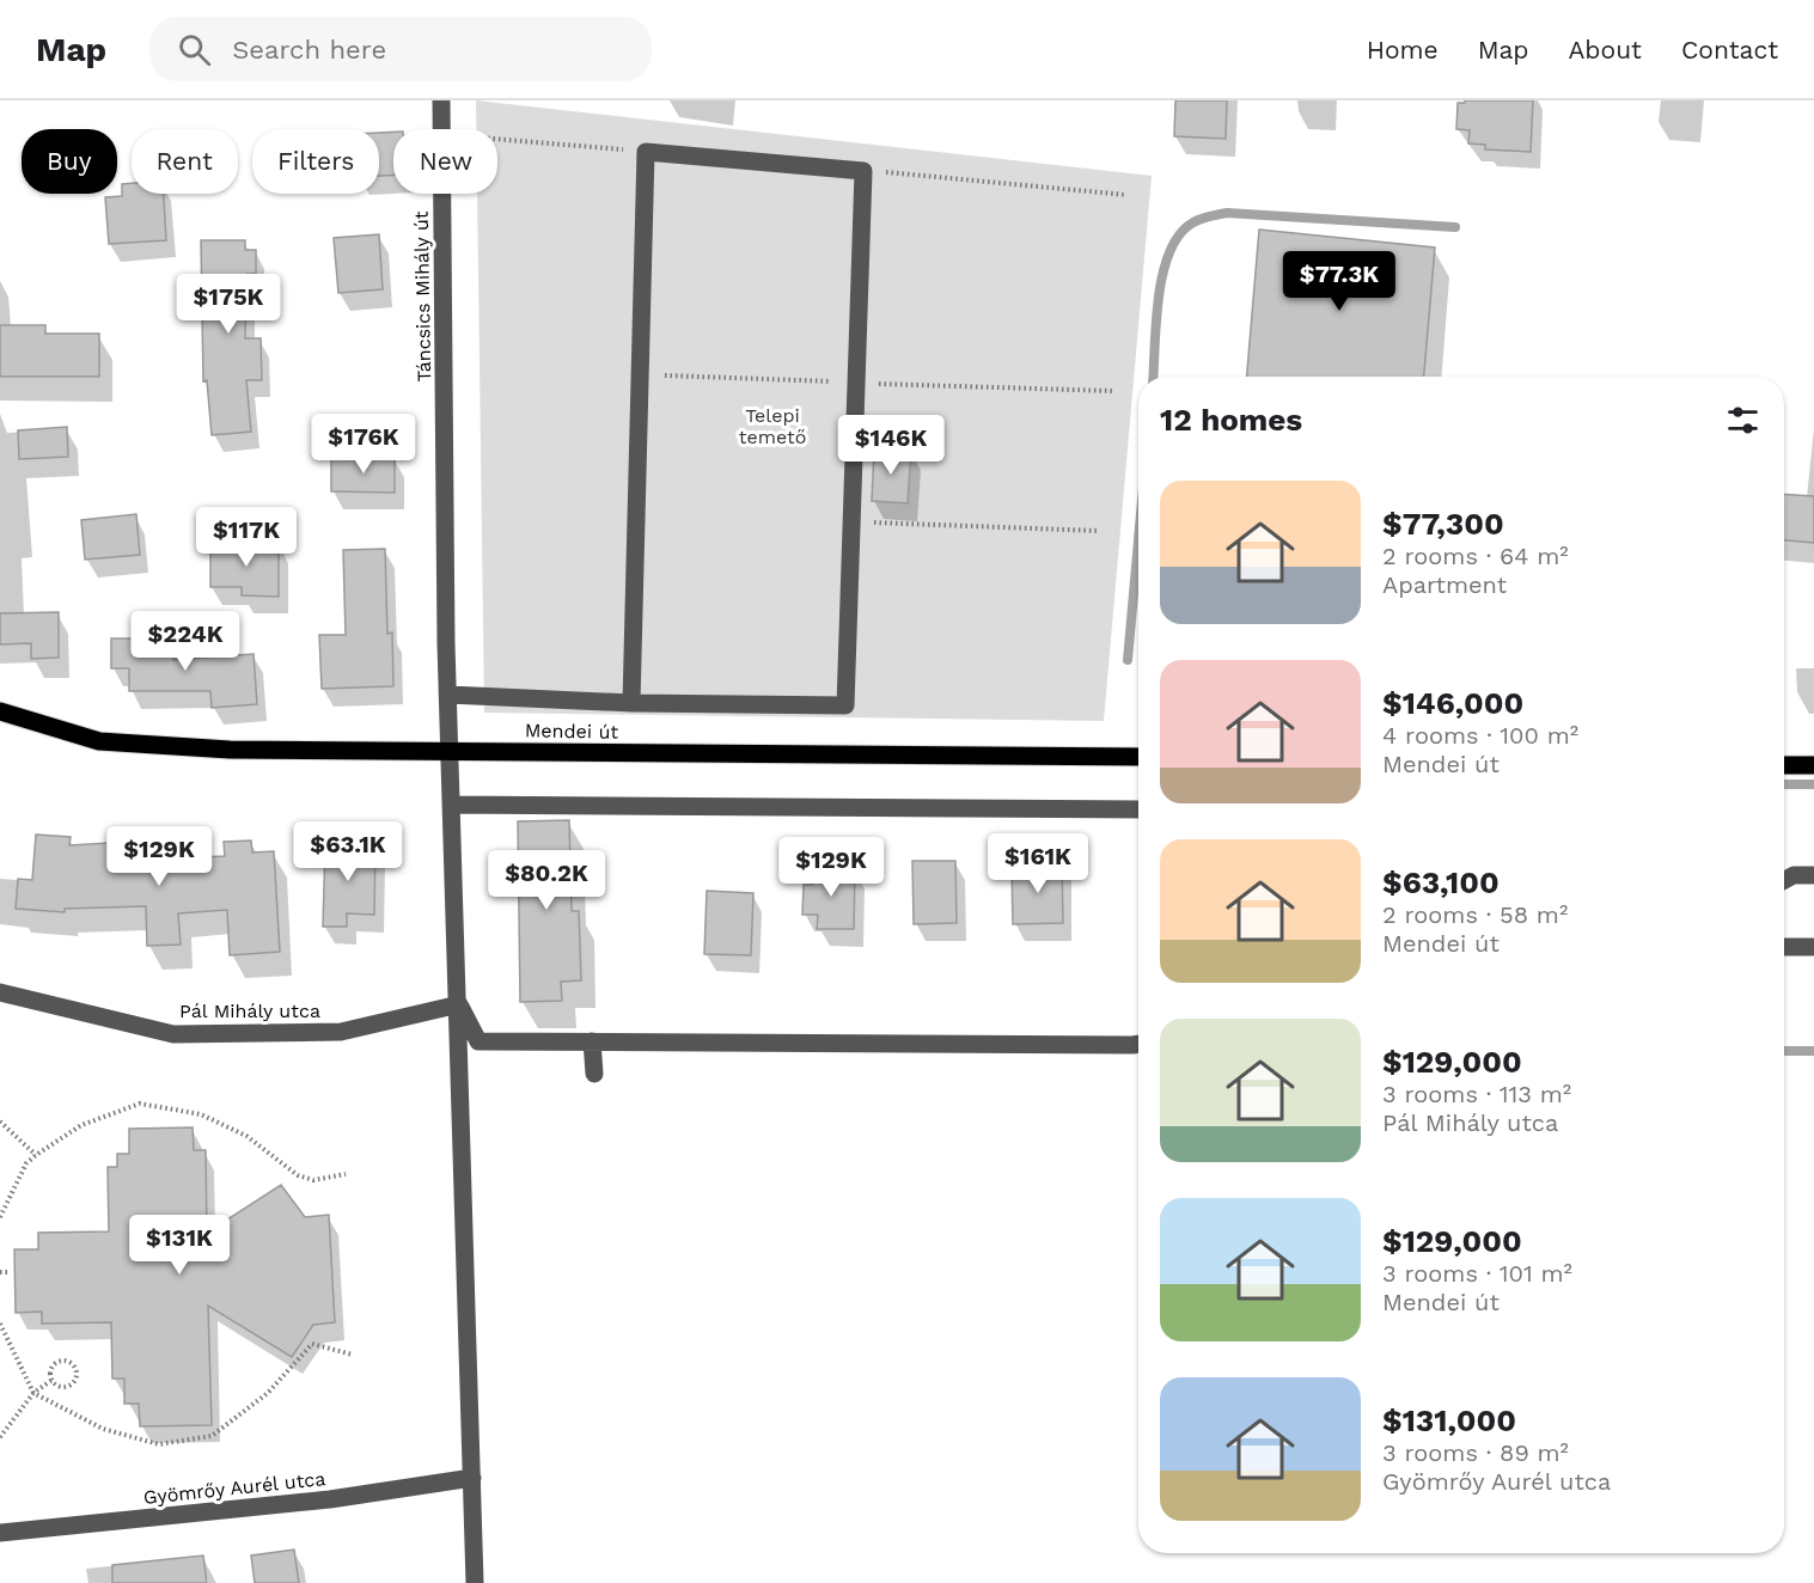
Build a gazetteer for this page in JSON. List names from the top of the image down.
{
  "streets": {
    "main road": ["Mendei út"],
    "street": ["Táncsics Mihály út", "Pál Mihály utca", "Gyömrőy Aurél utca"]
  },
  "crossings": [
    ["Táncsics Mihály út", "Mendei út"],
    ["Táncsics Mihály út", "Pál Mihály utca"],
    ["Táncsics Mihály út", "Gyömrőy Aurél utca"]
  ],
  "parks": ["Telepi temető"],
  "page": {
    "header": "Map",
    "search": "Search here",
    "nav": [
      "Home",
      "Map",
      "About",
      "Contact"
    ],
    "chip": [
      "Buy",
      "Rent",
      "Filters",
      "New"
    ],
    "price": [
      "$77.3K",
      "$175K",
      "$176K",
      "$146K",
      "$117K",
      "$224K",
      "$63.1K",
      "$129K",
      "$161K",
      "$129K",
      "$80.2K",
      "$131K"
    ],
    "heading": "12 homes",
    "list": [
      {
        "name": "$77,300",
        "note": "2 rooms · 64 m² · Apartment"
      },
      {
        "name": "$146,000",
        "note": "4 rooms · 100 m² · Mendei út"
      },
      {
        "name": "$63,100",
        "note": "2 rooms · 58 m² · Mendei út"
      },
      {
        "name": "$129,000",
        "note": "3 rooms · 113 m² · Pál Mihály utca"
      },
      {
        "name": "$129,000",
        "note": "3 rooms · 101 m² · Mendei út"
      },
      {
        "name": "$131,000",
        "note": "3 rooms · 89 m² · Gyömrőy Aurél utca"
      }
    ]
  }
}
